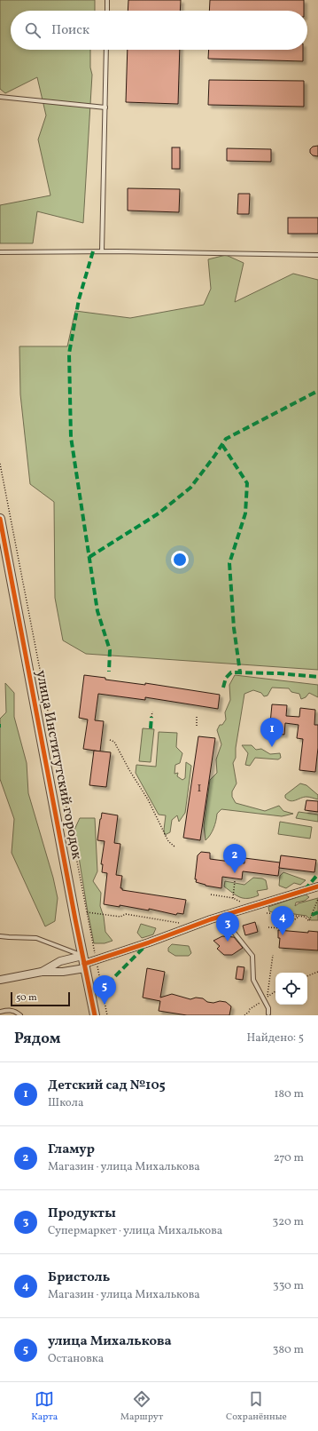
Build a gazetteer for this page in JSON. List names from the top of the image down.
{
  "streets": {
    "street": ["улица Институтский городок"]
  },
  "house_numbers": ["1"],
  "scale_bar": "50 m",
  "page": {
    "search": "Поиск",
    "pins": [
      "1",
      "2",
      "4",
      "3",
      "5"
    ],
    "scale": "50 m",
    "heading": ["Рядом", "Найдено: 5"],
    "list": [
      {
        "mark": "1",
        "name": "Детский сад №105",
        "note": "Школа",
        "value": "180 m"
      },
      {
        "mark": "2",
        "name": "Гламур",
        "note": "Магазин · улица Михалькова",
        "value": "270 m"
      },
      {
        "mark": "3",
        "name": "Продукты",
        "note": "Супермаркет · улица Михалькова",
        "value": "320 m"
      },
      {
        "mark": "4",
        "name": "Бристоль",
        "note": "Магазин · улица Михалькова",
        "value": "330 m"
      },
      {
        "mark": "5",
        "name": "улица Михалькова",
        "note": "Остановка",
        "value": "380 m"
      }
    ],
    "nav": ["Карта", "Маршрут", "Сохранённые"]
  }
}
